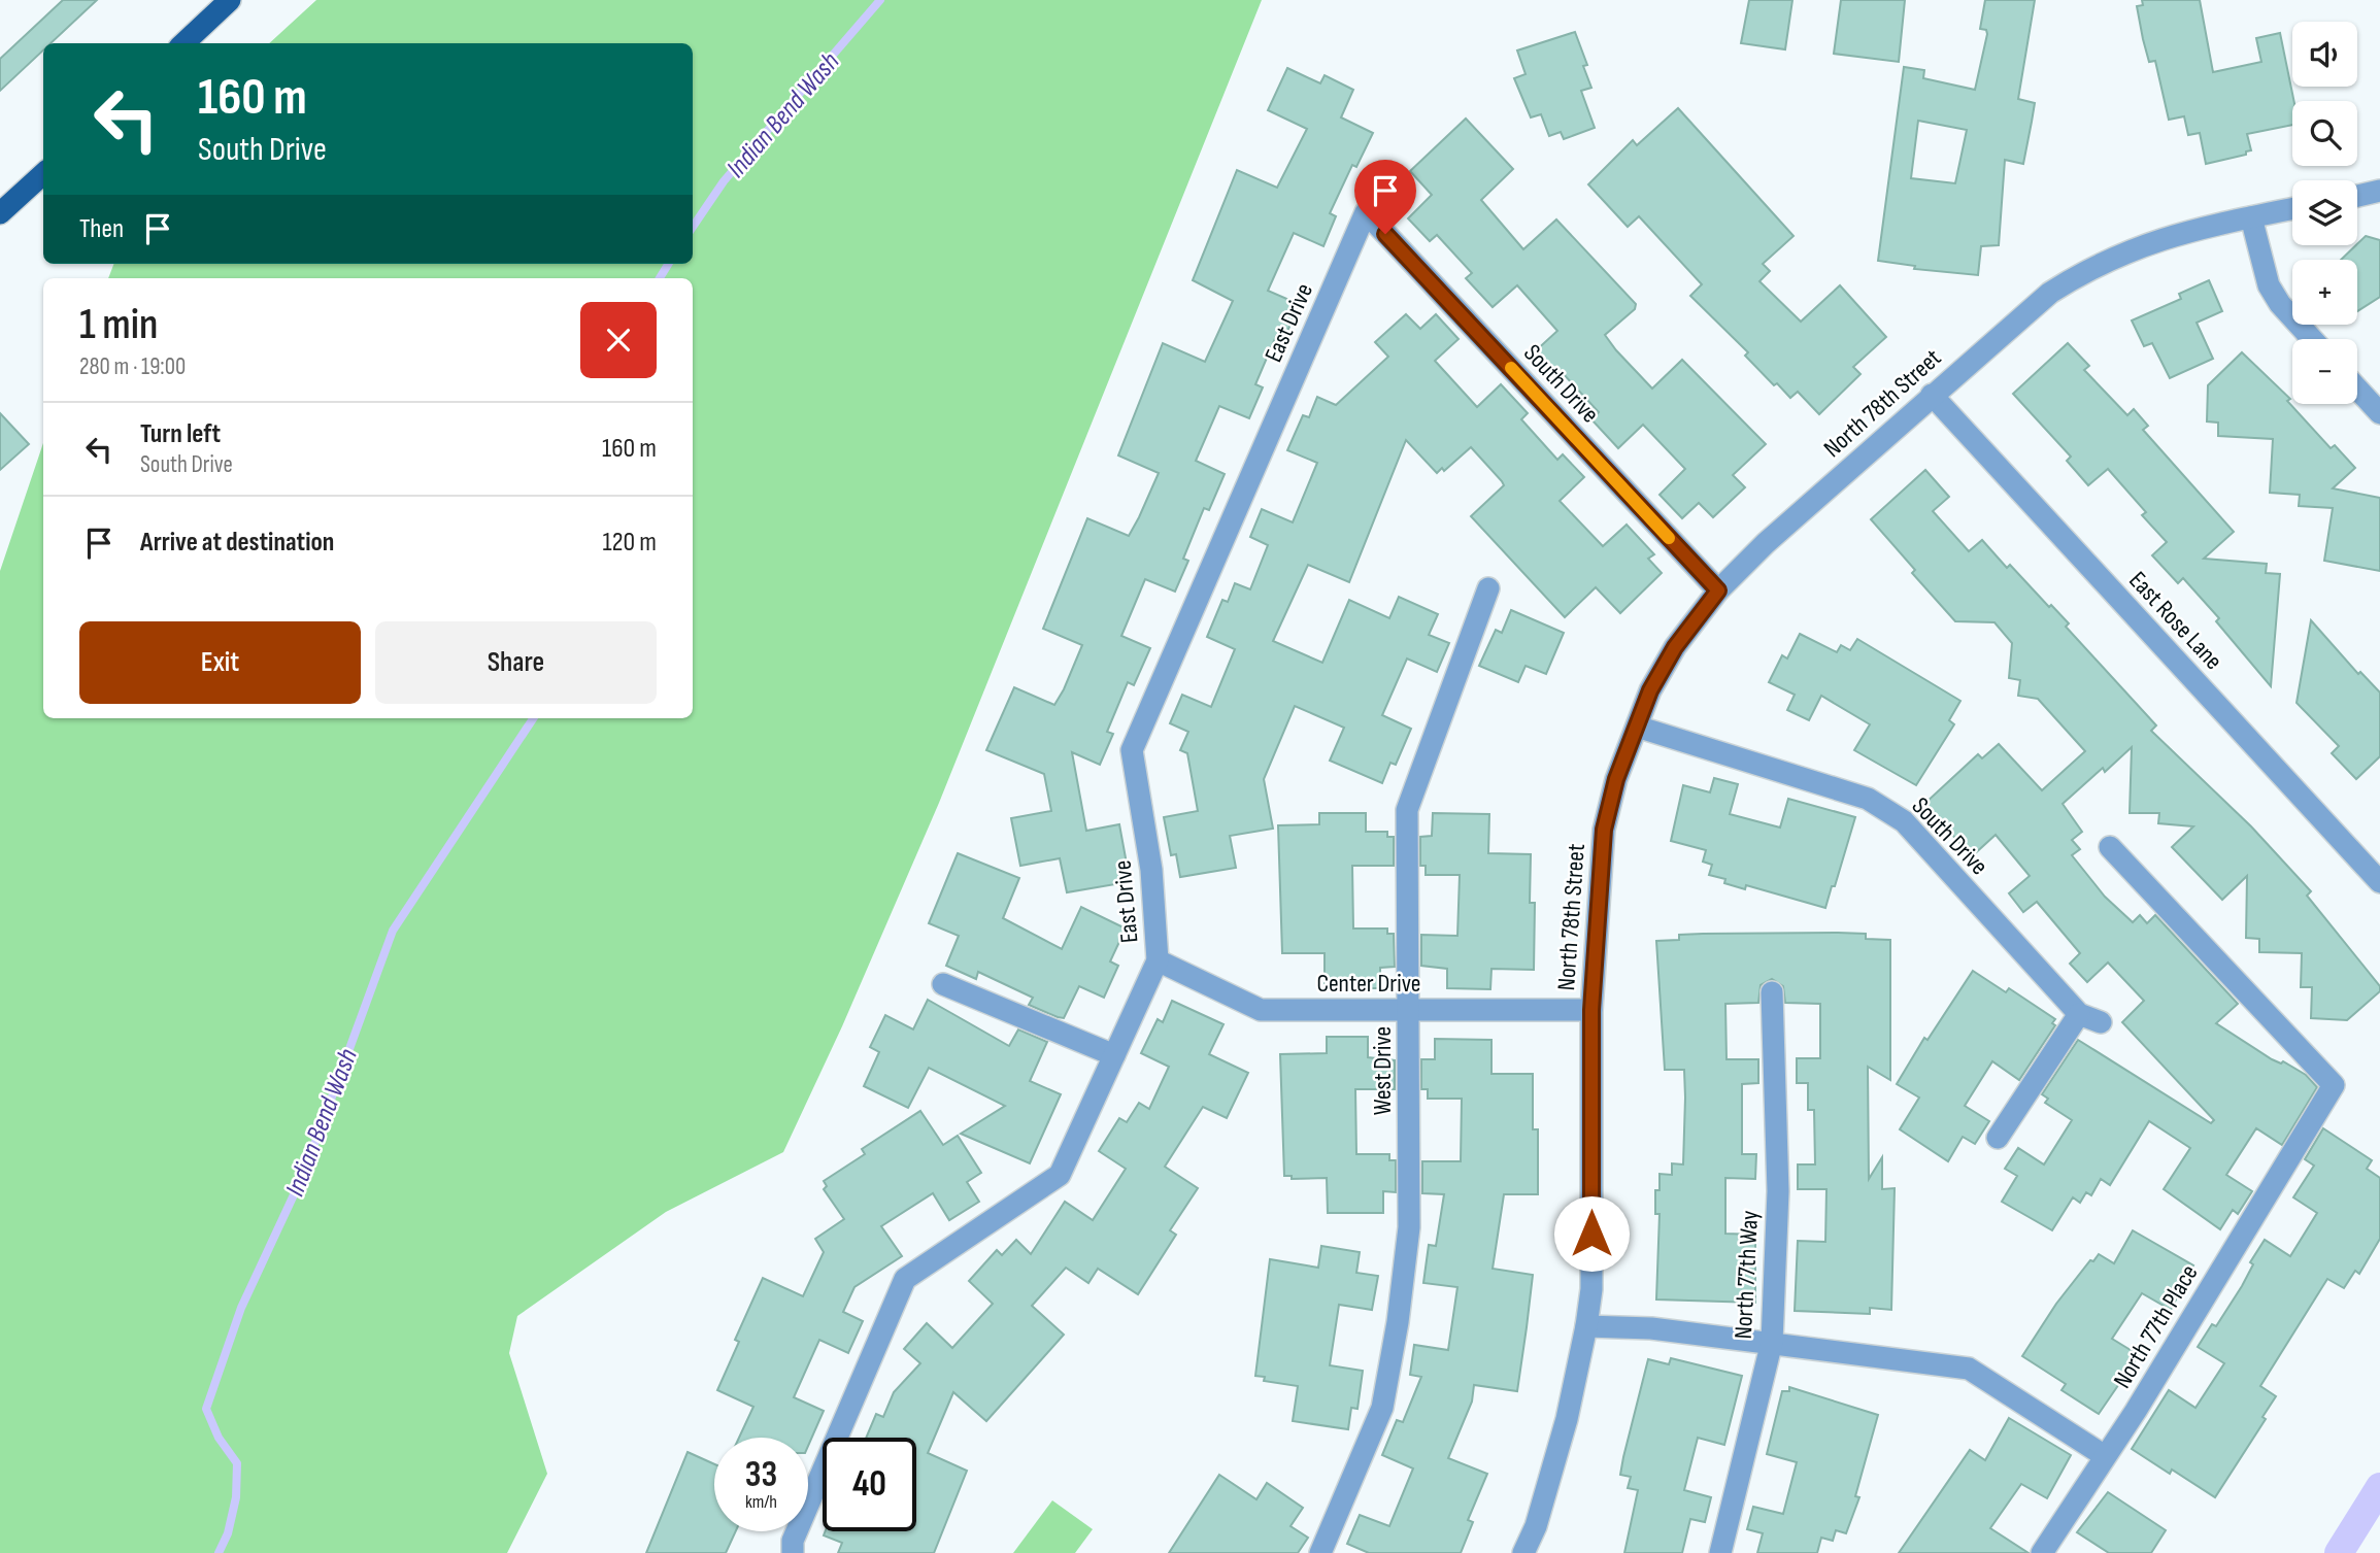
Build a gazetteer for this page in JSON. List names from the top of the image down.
{
  "streets": {
    "street": [
      "East Drive",
      "South Drive",
      "North 78th Street",
      "East Rose Lane",
      "Center Drive",
      "West Drive",
      "North 77th Way",
      "North 77th Place"
    ]
  },
  "crossings": [
    ["East Drive", "South Drive"],
    ["East Drive", "Center Drive"],
    ["South Drive", "North 78th Street"],
    ["North 78th Street", "East Rose Lane"],
    ["North 78th Street", "Center Drive"],
    ["Center Drive", "West Drive"]
  ],
  "water": ["Indian Bend Wash"],
  "page": {
    "map_buttons": ["+", "−"],
    "turn": ["160 m", "South Drive"],
    "then": "Then",
    "heading": ["1 min", "280 m · 19:00"],
    "list": [
      {
        "name": "Turn left",
        "note": "South Drive",
        "value": "160 m"
      },
      {
        "name": "Arrive at destination",
        "value": "120 m"
      }
    ],
    "buttons": ["Exit", "Share"],
    "speed": "33 km/h",
    "limit": "40"
  }
}
